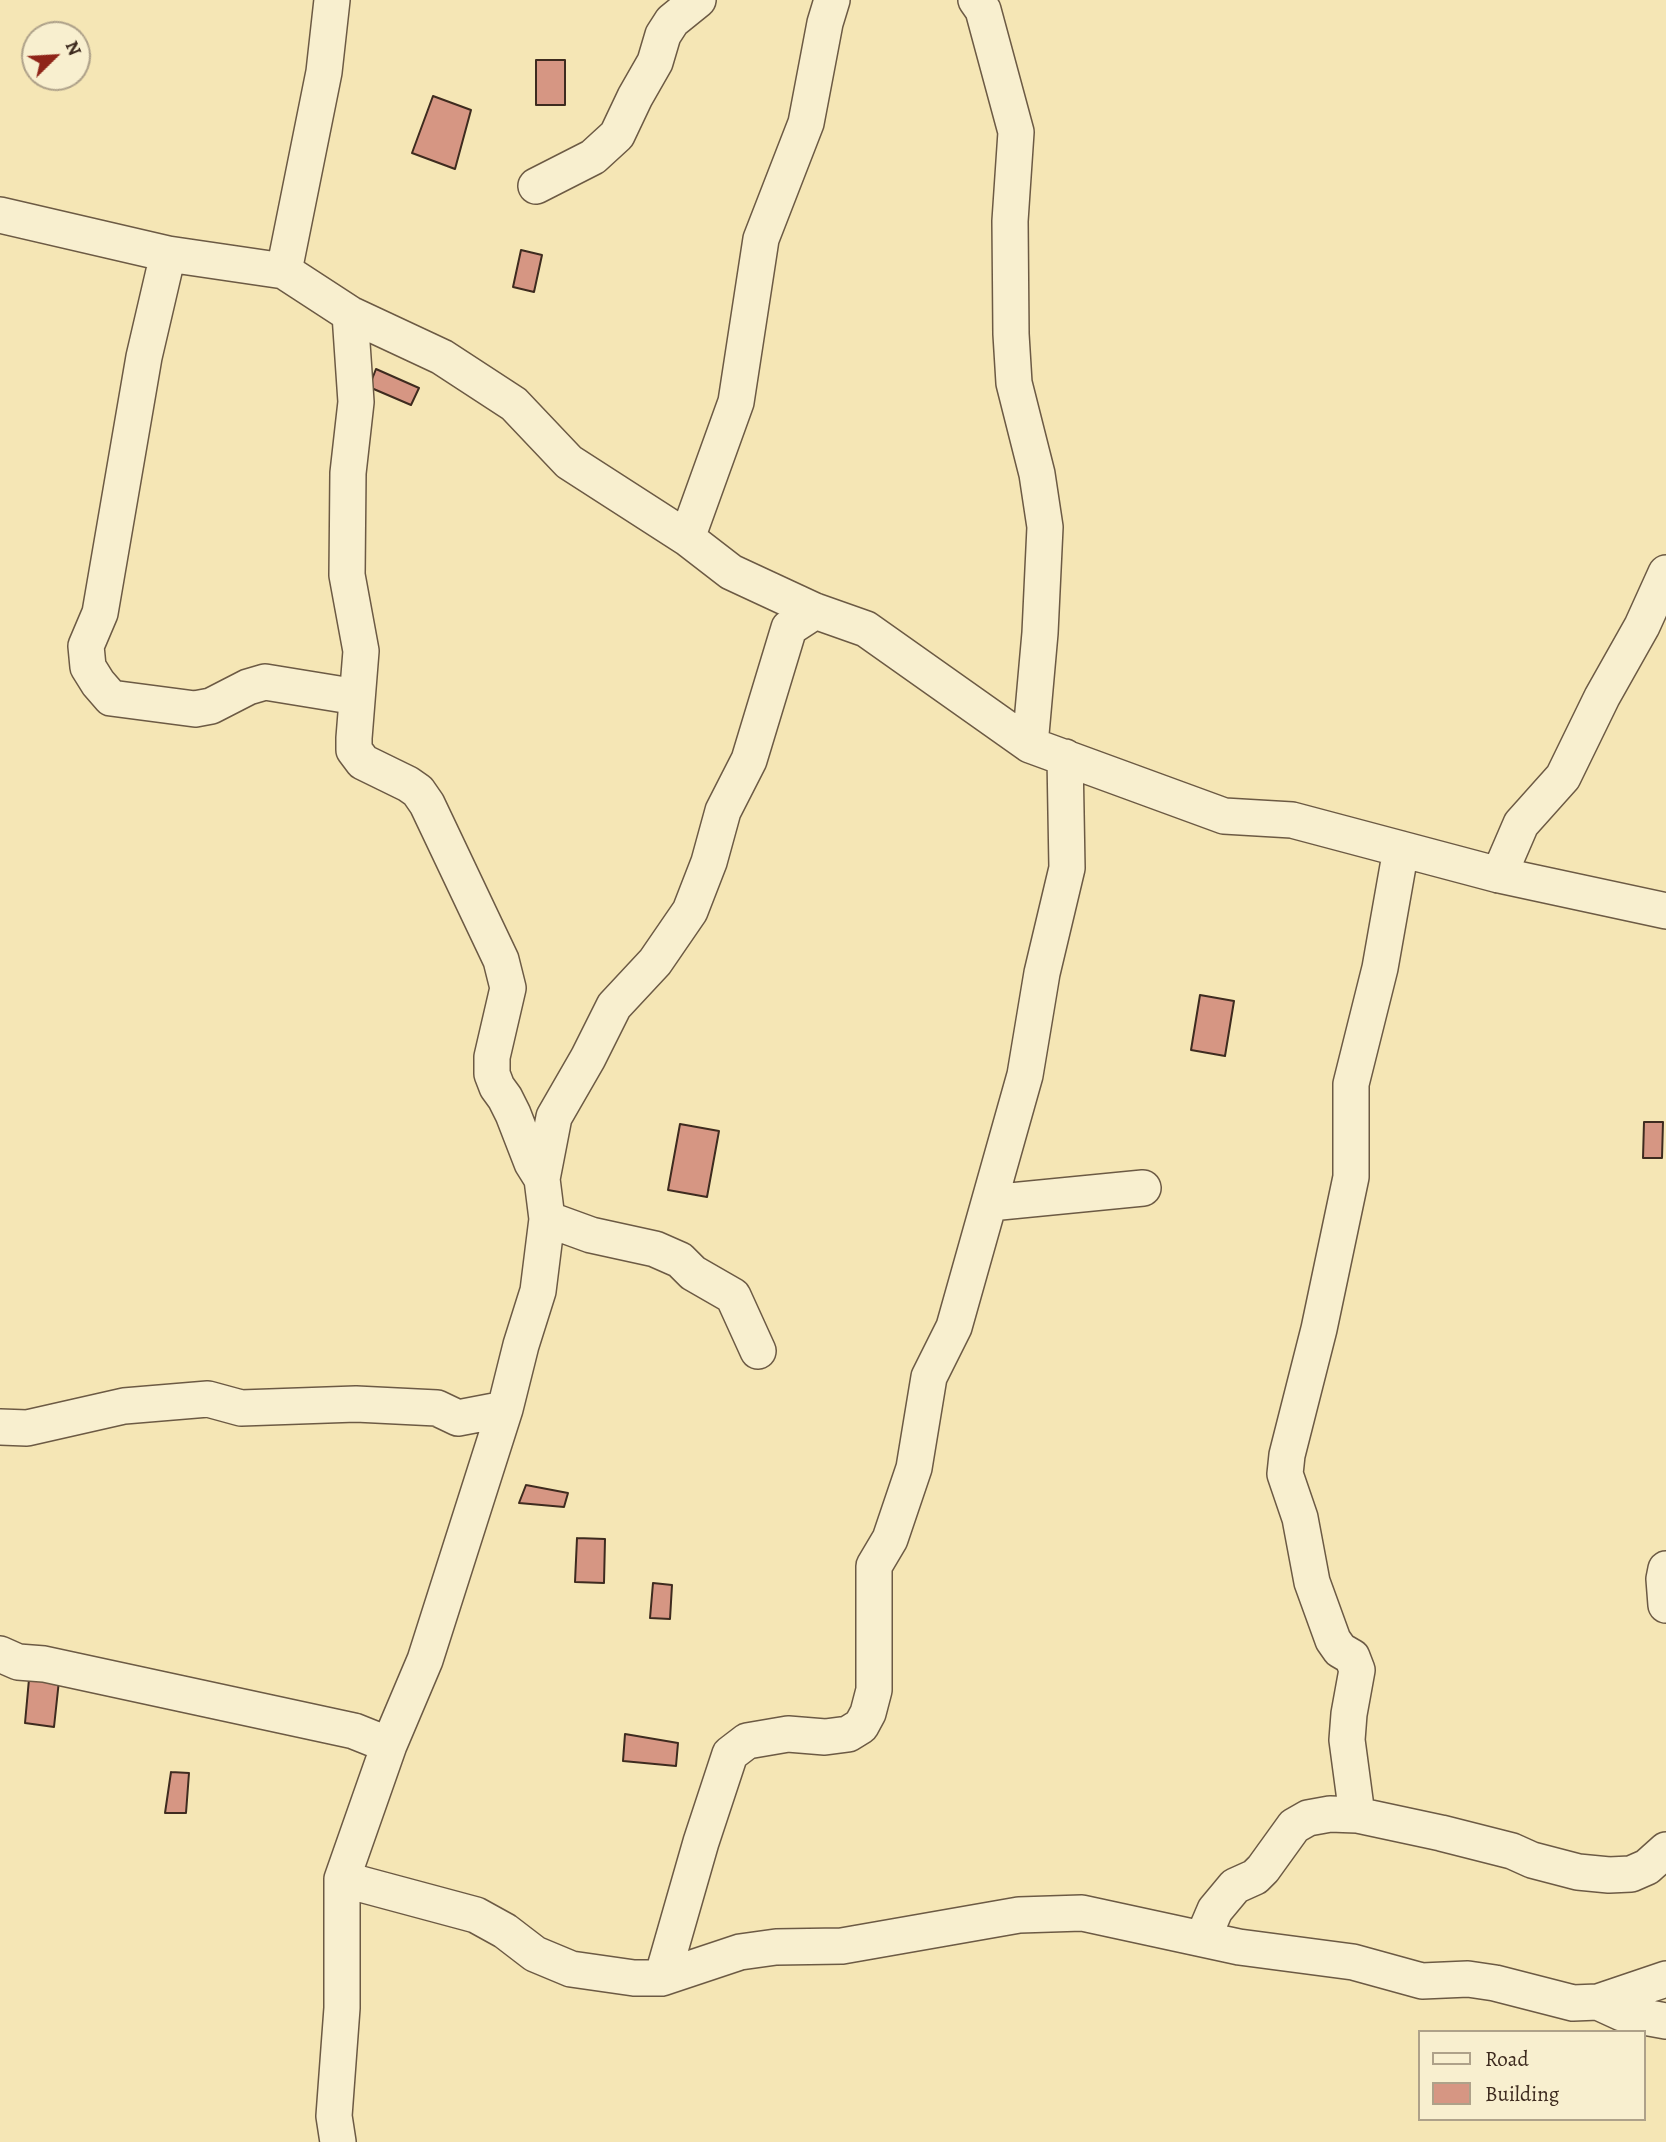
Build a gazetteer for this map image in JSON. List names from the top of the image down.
{
  "legend": ["Road", "Building"],
  "north": "top right"
}
